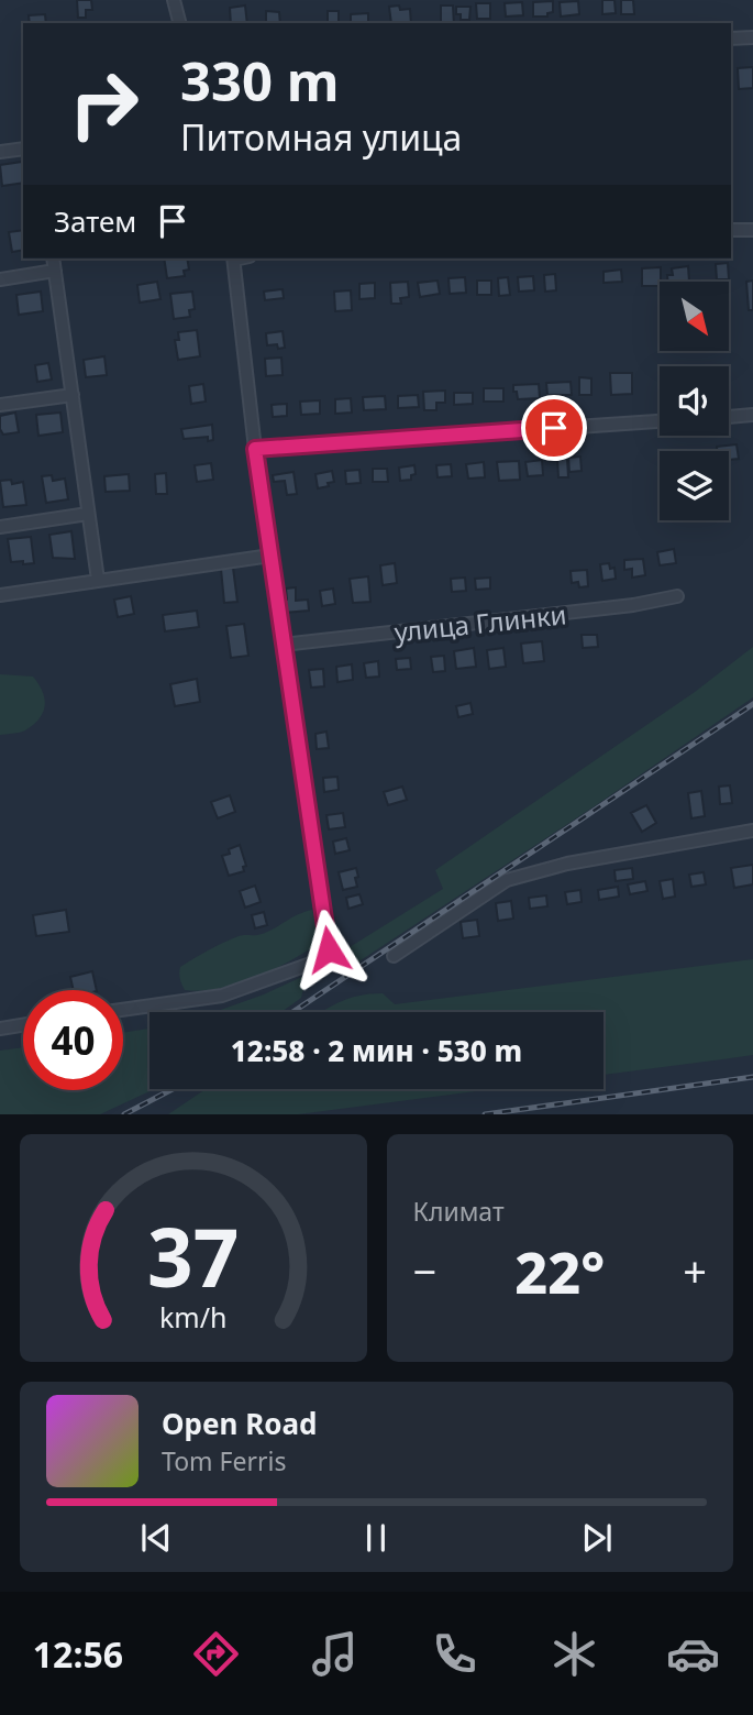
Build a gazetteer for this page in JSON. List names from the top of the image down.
{
  "streets": {
    "street": ["улица Глинки"]
  },
  "north": "bottom right",
  "page": {
    "turn": ["330 m", "Питомная улица"],
    "then": "Затем",
    "limit": "40",
    "trip": "12:58 · 2 мин · 530 m",
    "tile": "Климат",
    "heat": ["−", "22°", "+"],
    "song": ["Open Road", "Tom Ferris"],
    "tabs": "12:56",
    "gauge": ["37", "km/h"]
  }
}
